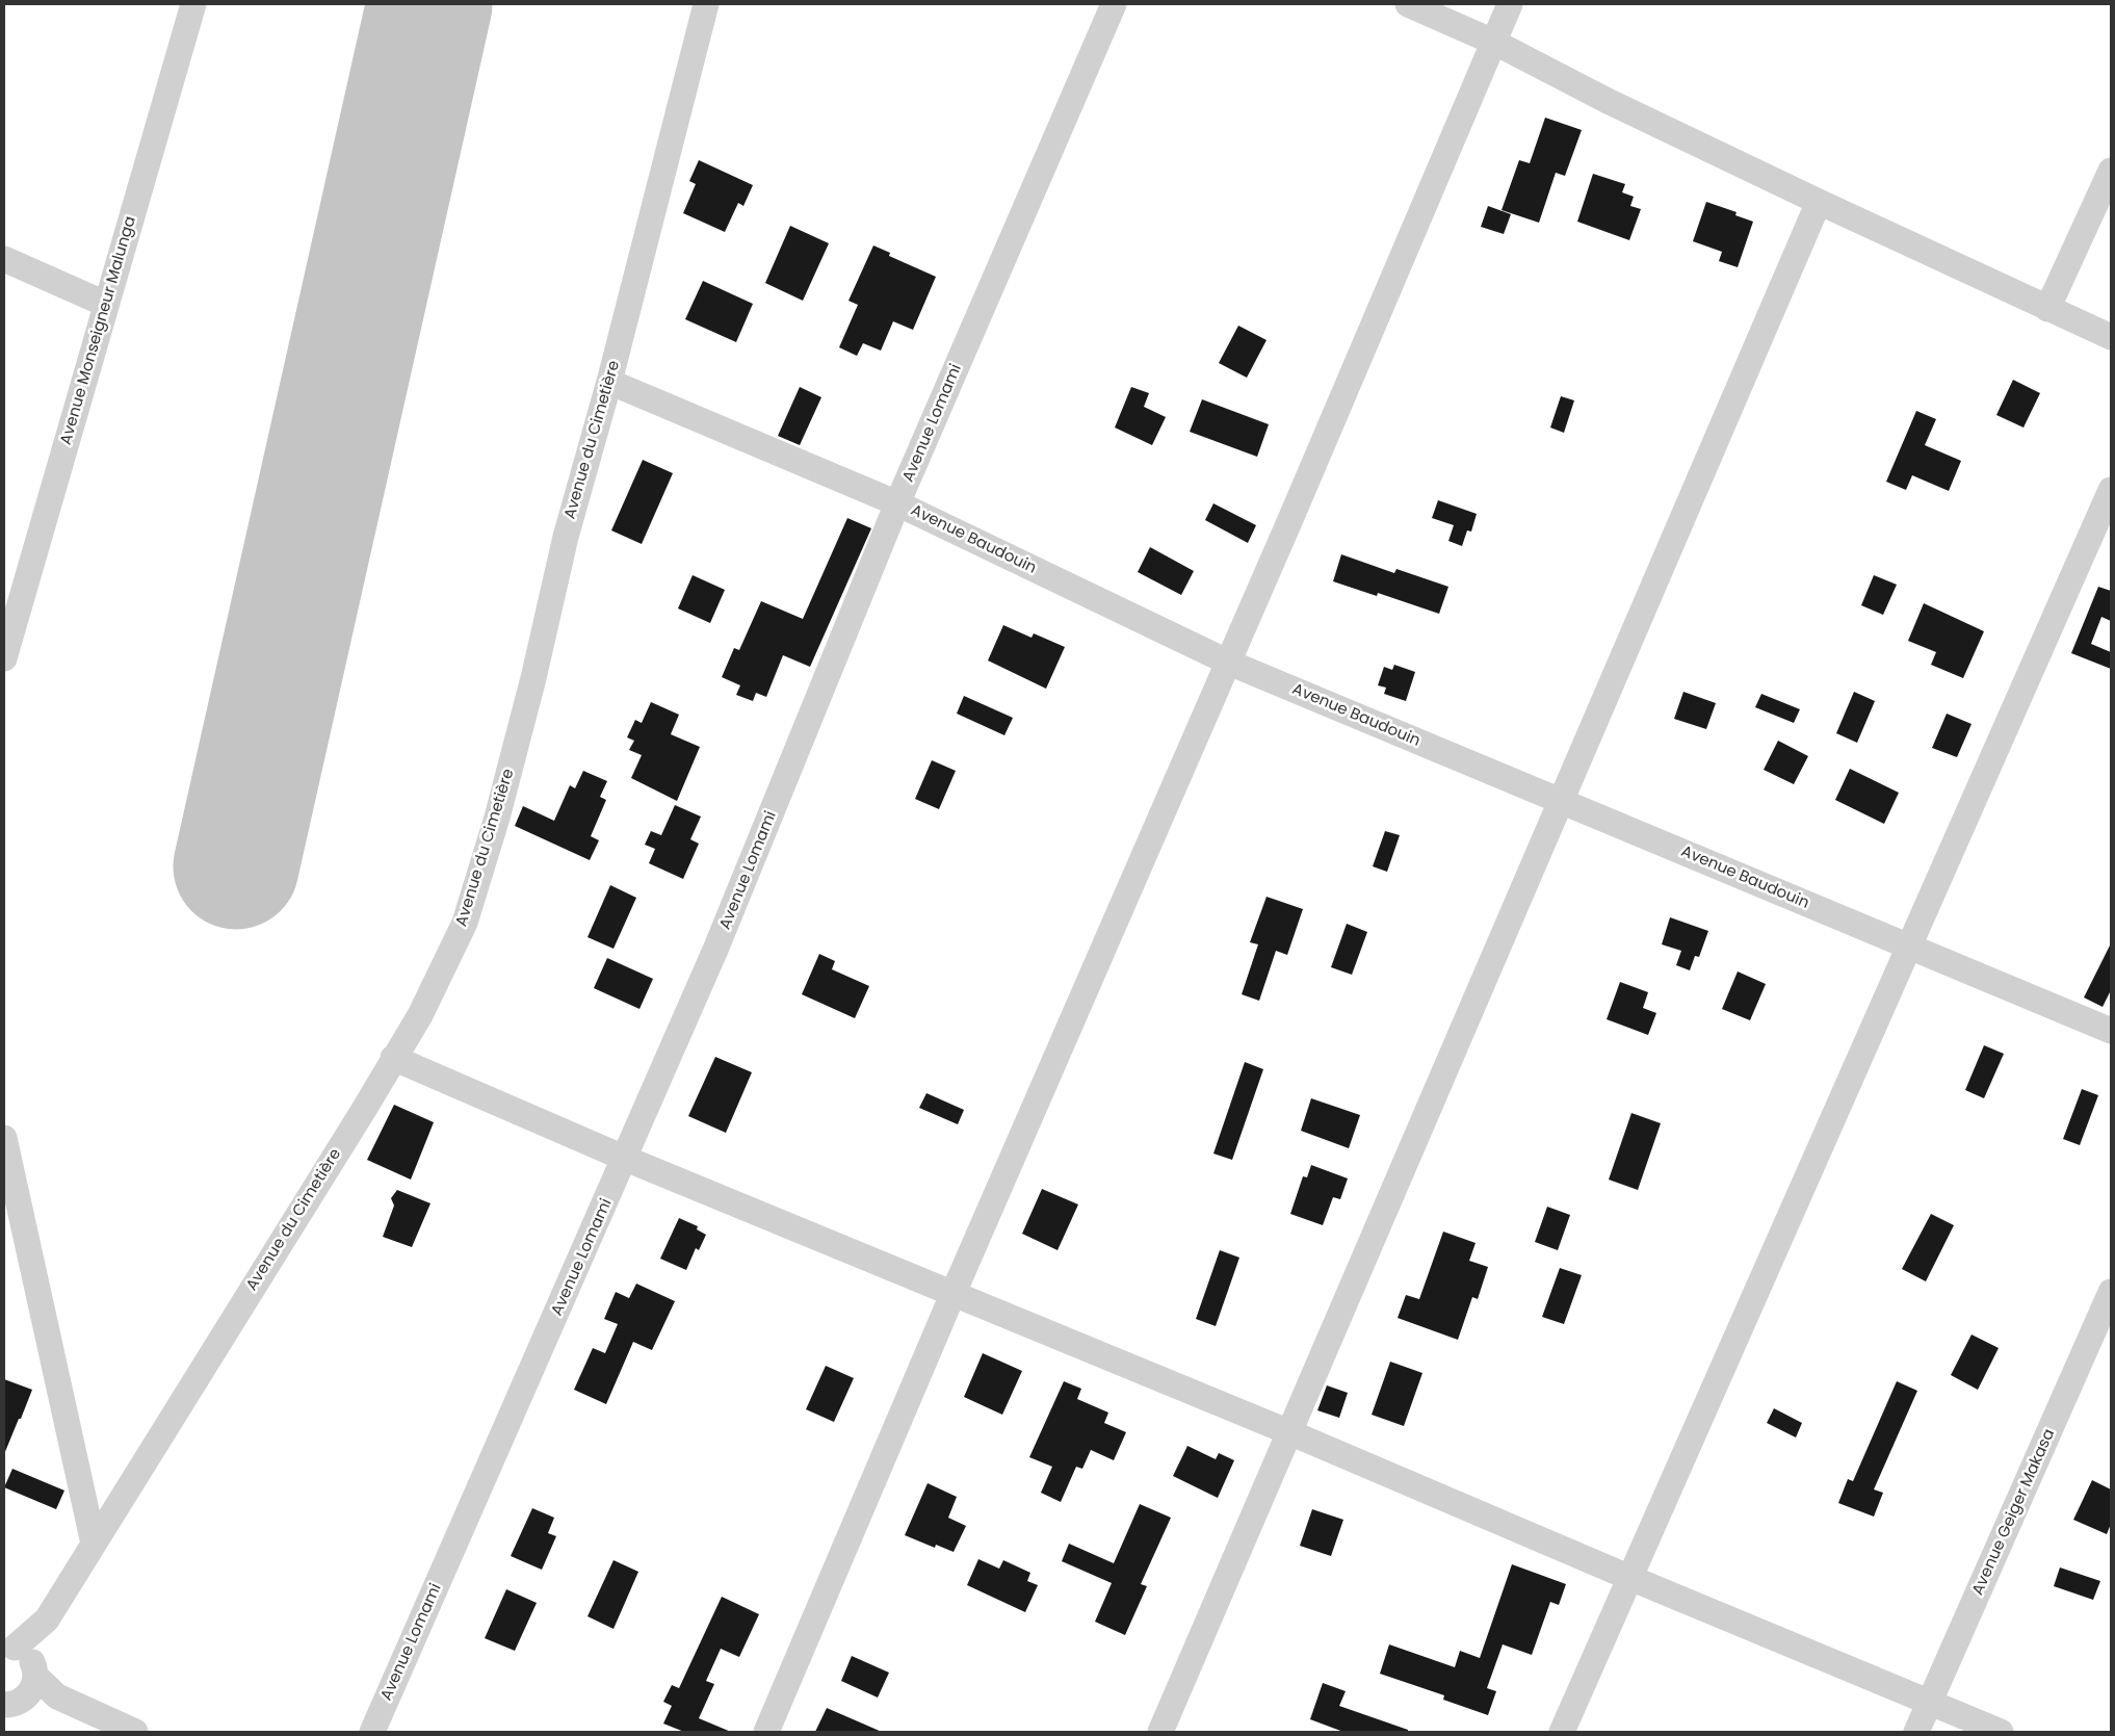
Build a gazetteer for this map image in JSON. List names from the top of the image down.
{
  "streets": {
    "street": [
      "Avenue Monseigneur Malunga",
      "Avenue Lomami",
      "Avenue du Cimetière",
      "Avenue Baudouin",
      "Avenue Geiger Makasa"
    ]
  },
  "crossings": [
    ["Avenue Lomami", "Avenue Baudouin"],
    ["Avenue du Cimetière", "Avenue Baudouin"]
  ]
}
